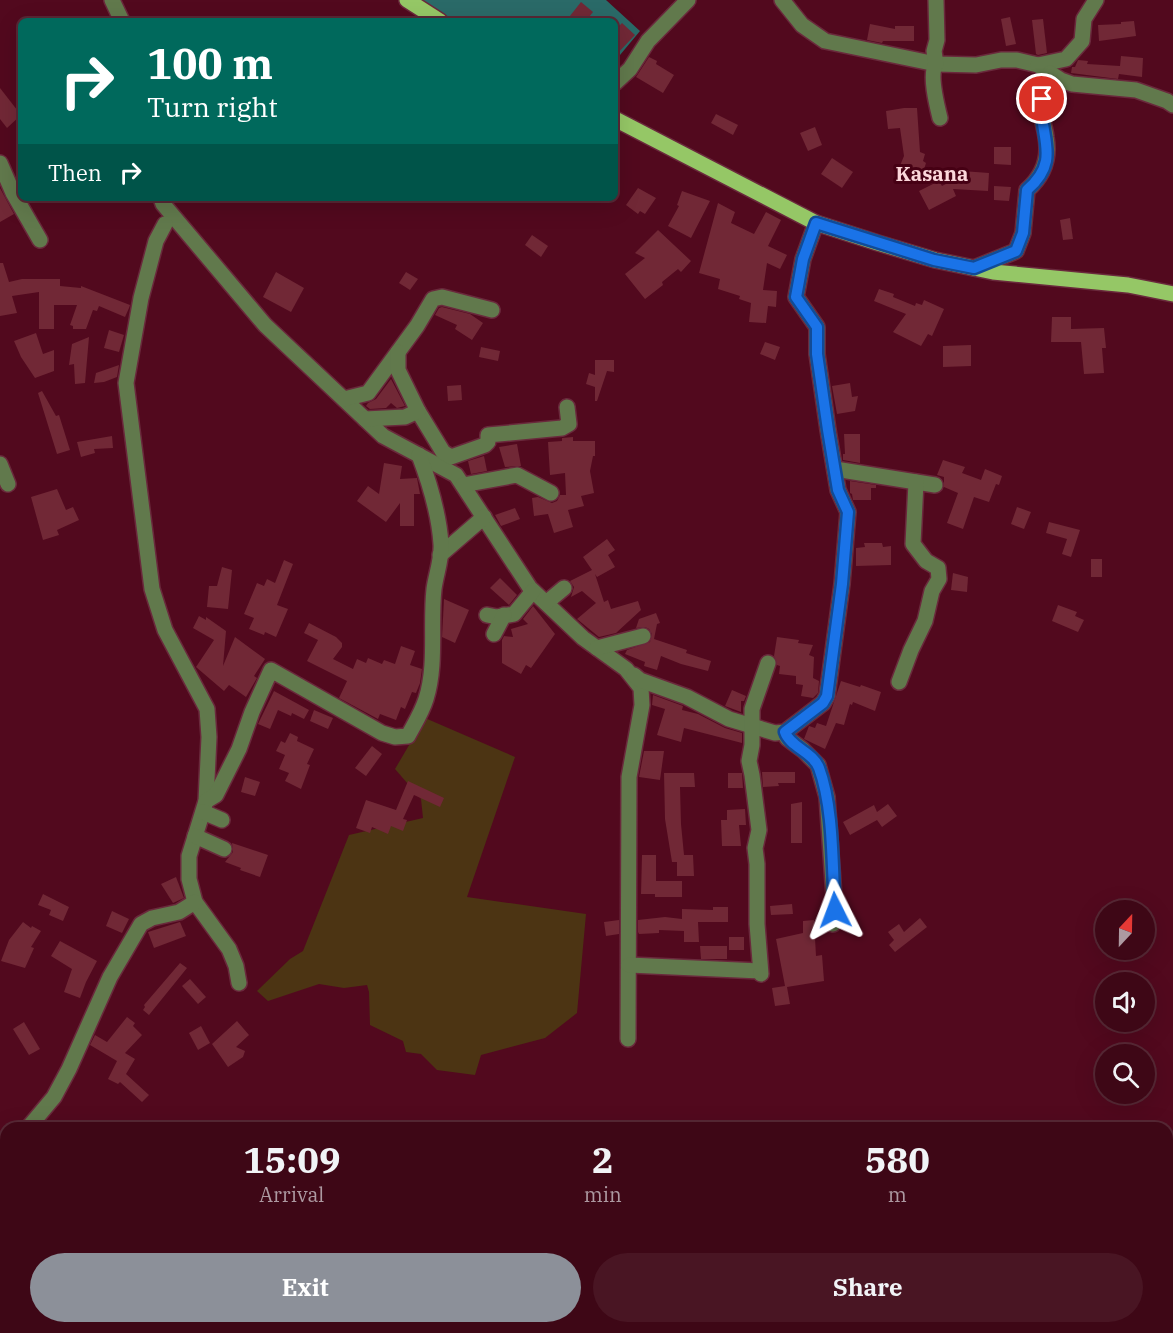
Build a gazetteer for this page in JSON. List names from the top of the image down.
{
  "districts": ["Kasana"],
  "north": "top",
  "page": {
    "turn": ["100 m", "Turn right"],
    "then": "Then",
    "eta": [
      "15:09",
      "Arrival",
      "2",
      "min",
      "580",
      "m"
    ],
    "buttons": ["Exit", "Share"]
  }
}
